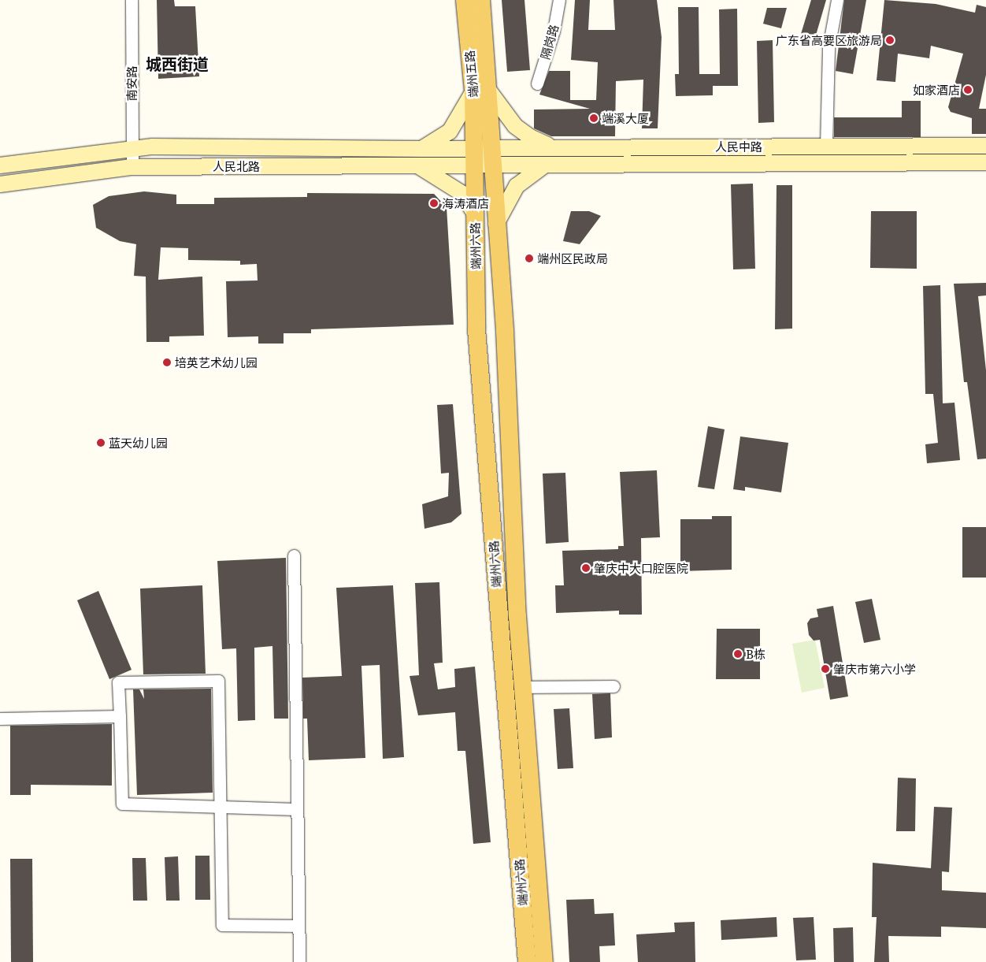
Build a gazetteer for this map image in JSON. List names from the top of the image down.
{
  "streets": {
    "main road": [
      "端州五路",
      "人民中路",
      "人民北路",
      "端州六路"
    ],
    "street": ["隔岗路", "南安路"]
  },
  "crossings": [
    ["端州五路", "人民中路"],
    ["端州五路", "人民北路"],
    ["端州五路", "端州六路"],
    ["南安路", "人民北路"],
    ["人民中路", "人民北路"],
    ["人民中路", "端州六路"],
    ["人民北路", "端州六路"]
  ],
  "districts": ["城西街道"],
  "places": [
    "广东省高要区旅游局",
    "如家酒店",
    "端溪大厦",
    "海涛酒店",
    "端州区民政局",
    "培英艺术幼儿园",
    "蓝天幼儿园",
    "肇庆中大口腔医院",
    "B栋",
    "肇庆市第六小学"
  ]
}
